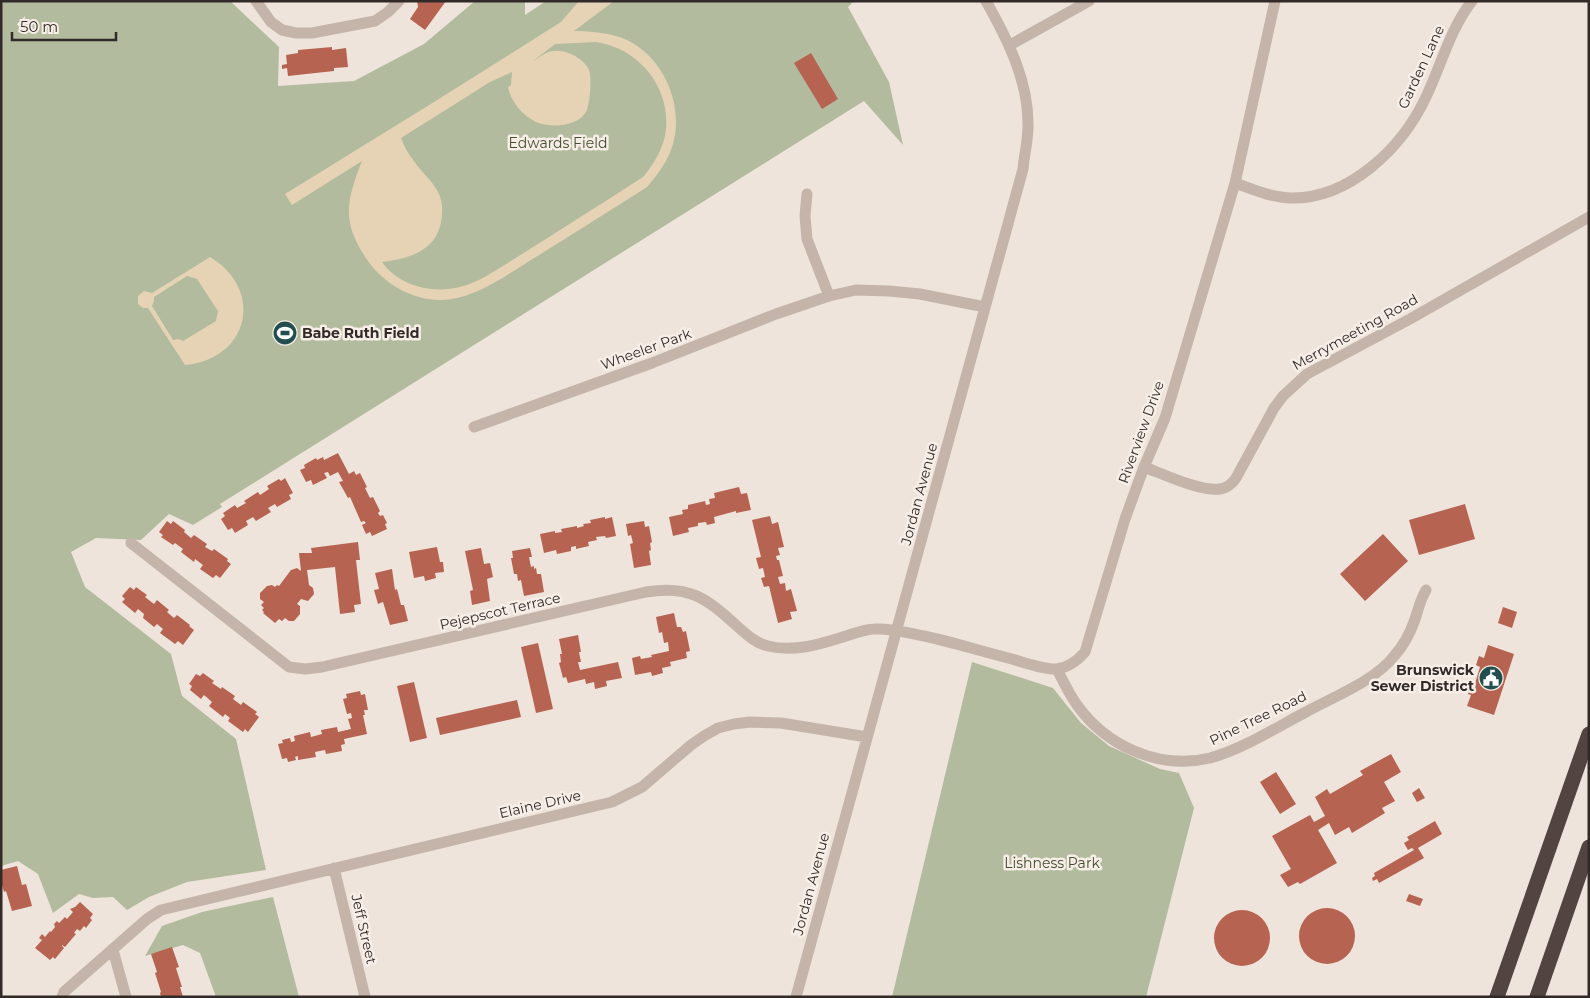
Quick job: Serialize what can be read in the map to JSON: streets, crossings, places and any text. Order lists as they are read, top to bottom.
{
  "streets": {
    "street": [
      "Garden Lane",
      "Merrymeeting Road",
      "Wheeler Park",
      "Riverview Drive",
      "Jordan Avenue",
      "Pejepscot Terrace",
      "Pine Tree Road",
      "Elaine Drive",
      "Jeff Street"
    ]
  },
  "crossings": [
    ["Garden Lane", "Riverview Drive"],
    ["Merrymeeting Road", "Riverview Drive"],
    ["Wheeler Park", "Jordan Avenue"],
    ["Riverview Drive", "Pine Tree Road"],
    ["Jordan Avenue", "Pejepscot Terrace"],
    ["Jordan Avenue", "Elaine Drive"],
    ["Elaine Drive", "Jeff Street"]
  ],
  "parks": ["Edwards Field", "Lishness Park"],
  "places": {
    "sports": ["Babe Ruth Field"],
    "public building": ["Brunswick Sewer District"]
  },
  "scale_bar": "50 m"
}
